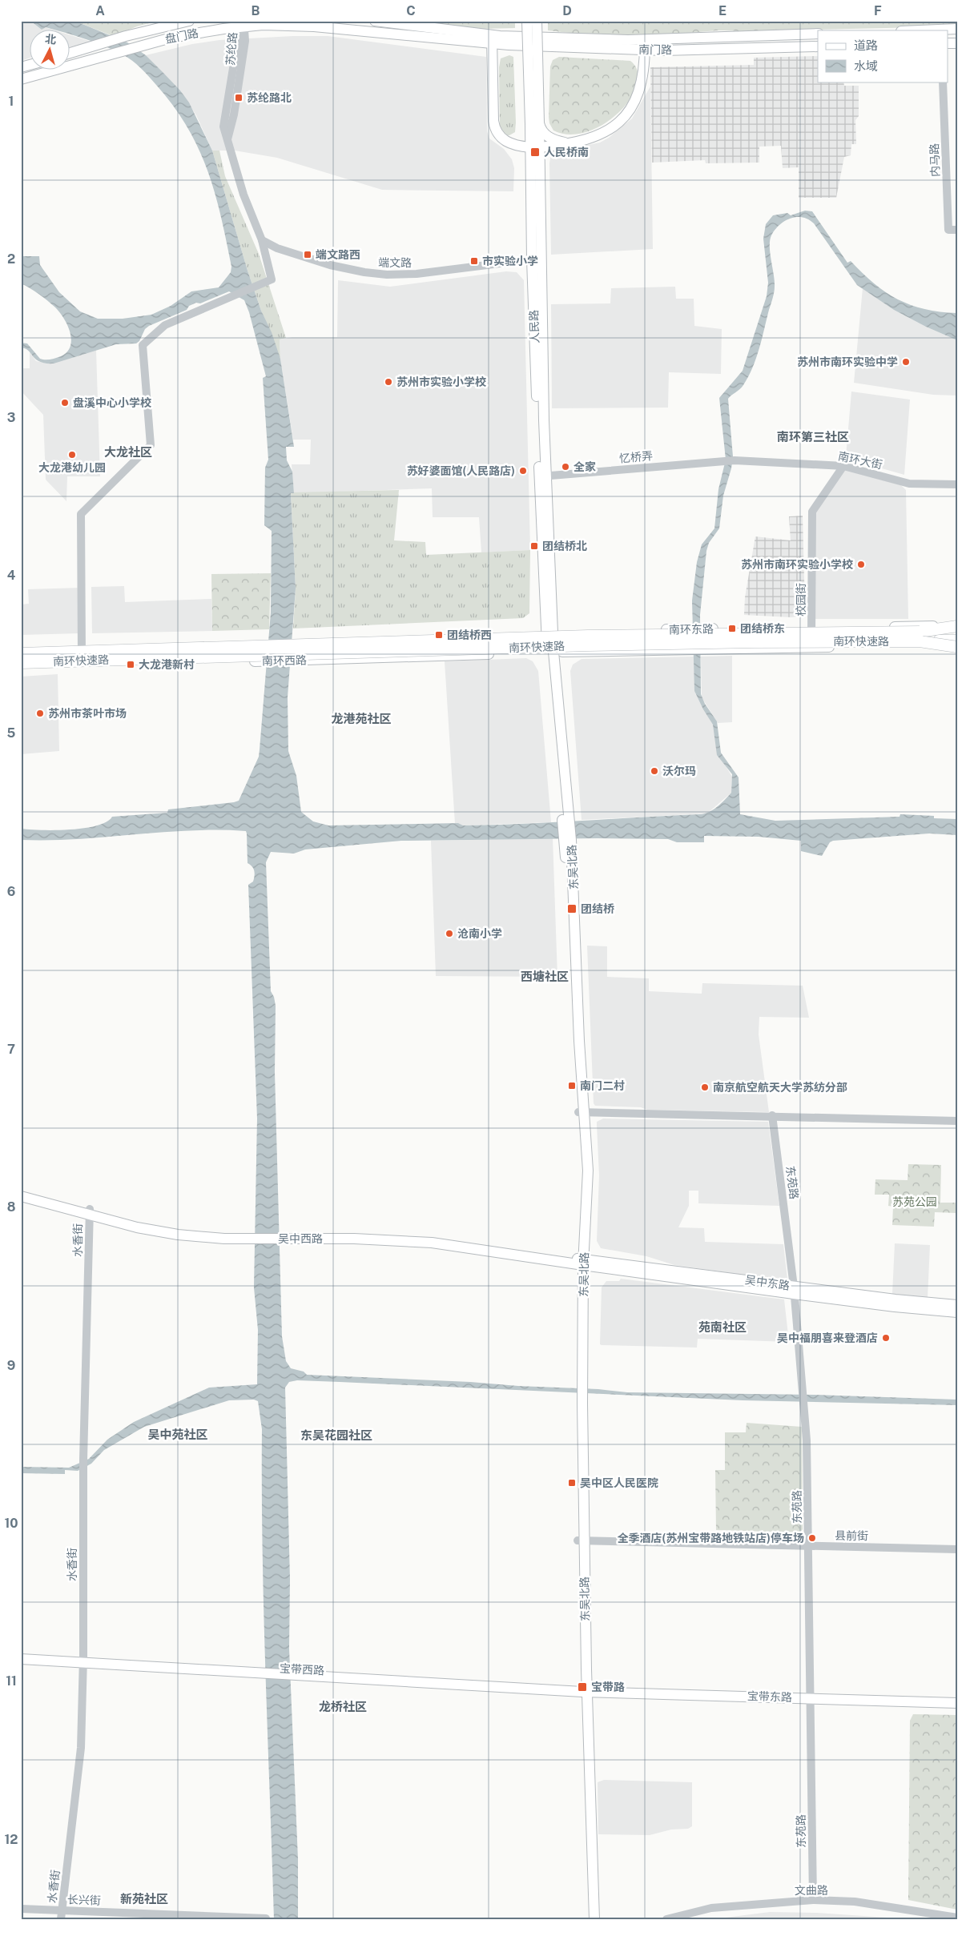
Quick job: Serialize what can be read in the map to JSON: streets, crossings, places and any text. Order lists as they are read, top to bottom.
{
  "streets": {
    "highway": ["南环快速路"],
    "main road": [
      "盘门路",
      "南门路",
      "人民路",
      "南环东路",
      "南环西路",
      "东吴北路",
      "吴中西路",
      "吴中东路",
      "宝带西路",
      "宝带东路"
    ],
    "street": [
      "苏纶路",
      "内马路",
      "端文路",
      "忆桥弄",
      "南环大街",
      "校园街",
      "东苑路",
      "水香街",
      "县前街",
      "文曲路",
      "长兴街"
    ]
  },
  "crossings": [
    ["盘门路", "苏纶路"],
    ["盘门路", "南门路"],
    ["苏纶路", "端文路"],
    ["苏纶路", "南环西路"],
    ["端文路", "人民路"],
    ["人民路", "忆桥弄"],
    ["人民路", "南环东路"],
    ["人民路", "南环西路"],
    ["人民路", "东吴北路"],
    ["忆桥弄", "南环大街"],
    ["南环大街", "校园街"],
    ["校园街", "南环东路"],
    ["南环东路", "南环西路"],
    ["南环东路", "东吴北路"],
    ["南环快速路", "南环西路"],
    ["南环西路", "东吴北路"],
    ["东吴北路", "吴中西路"],
    ["东吴北路", "吴中东路"],
    ["东吴北路", "县前街"],
    ["东吴北路", "宝带西路"],
    ["东吴北路", "宝带东路"],
    ["东苑路", "吴中东路"],
    ["东苑路", "县前街"],
    ["东苑路", "宝带东路"],
    ["东苑路", "文曲路"],
    ["吴中西路", "水香街"],
    ["吴中西路", "吴中东路"],
    ["水香街", "宝带西路"],
    ["水香街", "长兴街"],
    ["宝带西路", "宝带东路"]
  ],
  "districts": [
    "南环第三社区",
    "大龙社区",
    "龙港苑社区",
    "西塘社区",
    "苑南社区",
    "吴中苑社区",
    "东吴花园社区",
    "龙桥社区",
    "新苑社区"
  ],
  "parks": ["苏苑公园"],
  "places": {
    "transit": [
      "苏纶路北",
      "人民桥南",
      "端文路西",
      "市实验小学",
      "团结桥北",
      "团结桥东",
      "团结桥西",
      "大龙港新村",
      "团结桥",
      "南门二村",
      "吴中区人民医院",
      "宝带路"
    ],
    "other": [
      "苏州市南环实验中学",
      "苏州市实验小学校",
      "盘溪中心小学校",
      "大龙港幼儿园",
      "全家",
      "苏好婆面馆(人民路店)",
      "苏州市南环实验小学校",
      "苏州市茶叶市场",
      "沃尔玛",
      "沧南小学",
      "南京航空航天大学苏纺分部",
      "吴中福朋喜来登酒店",
      "全季酒店(苏州宝带路地铁站店)停车场"
    ]
  },
  "legend": ["道路", "水域"],
  "north": "top",
  "grid": {
    "columns": [
      "A",
      "B",
      "C",
      "D",
      "E",
      "F"
    ],
    "rows": [
      "1",
      "2",
      "3",
      "4",
      "5",
      "6",
      "7",
      "8",
      "9",
      "10",
      "11",
      "12"
    ]
  }
}
